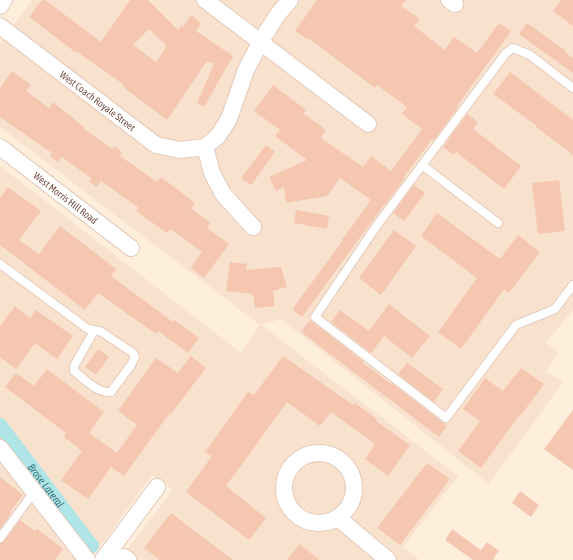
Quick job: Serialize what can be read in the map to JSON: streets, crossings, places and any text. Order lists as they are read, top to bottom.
{
  "streets": {
    "street": ["West Coach Royale Street", "West Morris Hill Road"]
  },
  "water": ["Brose Lateral"]
}
